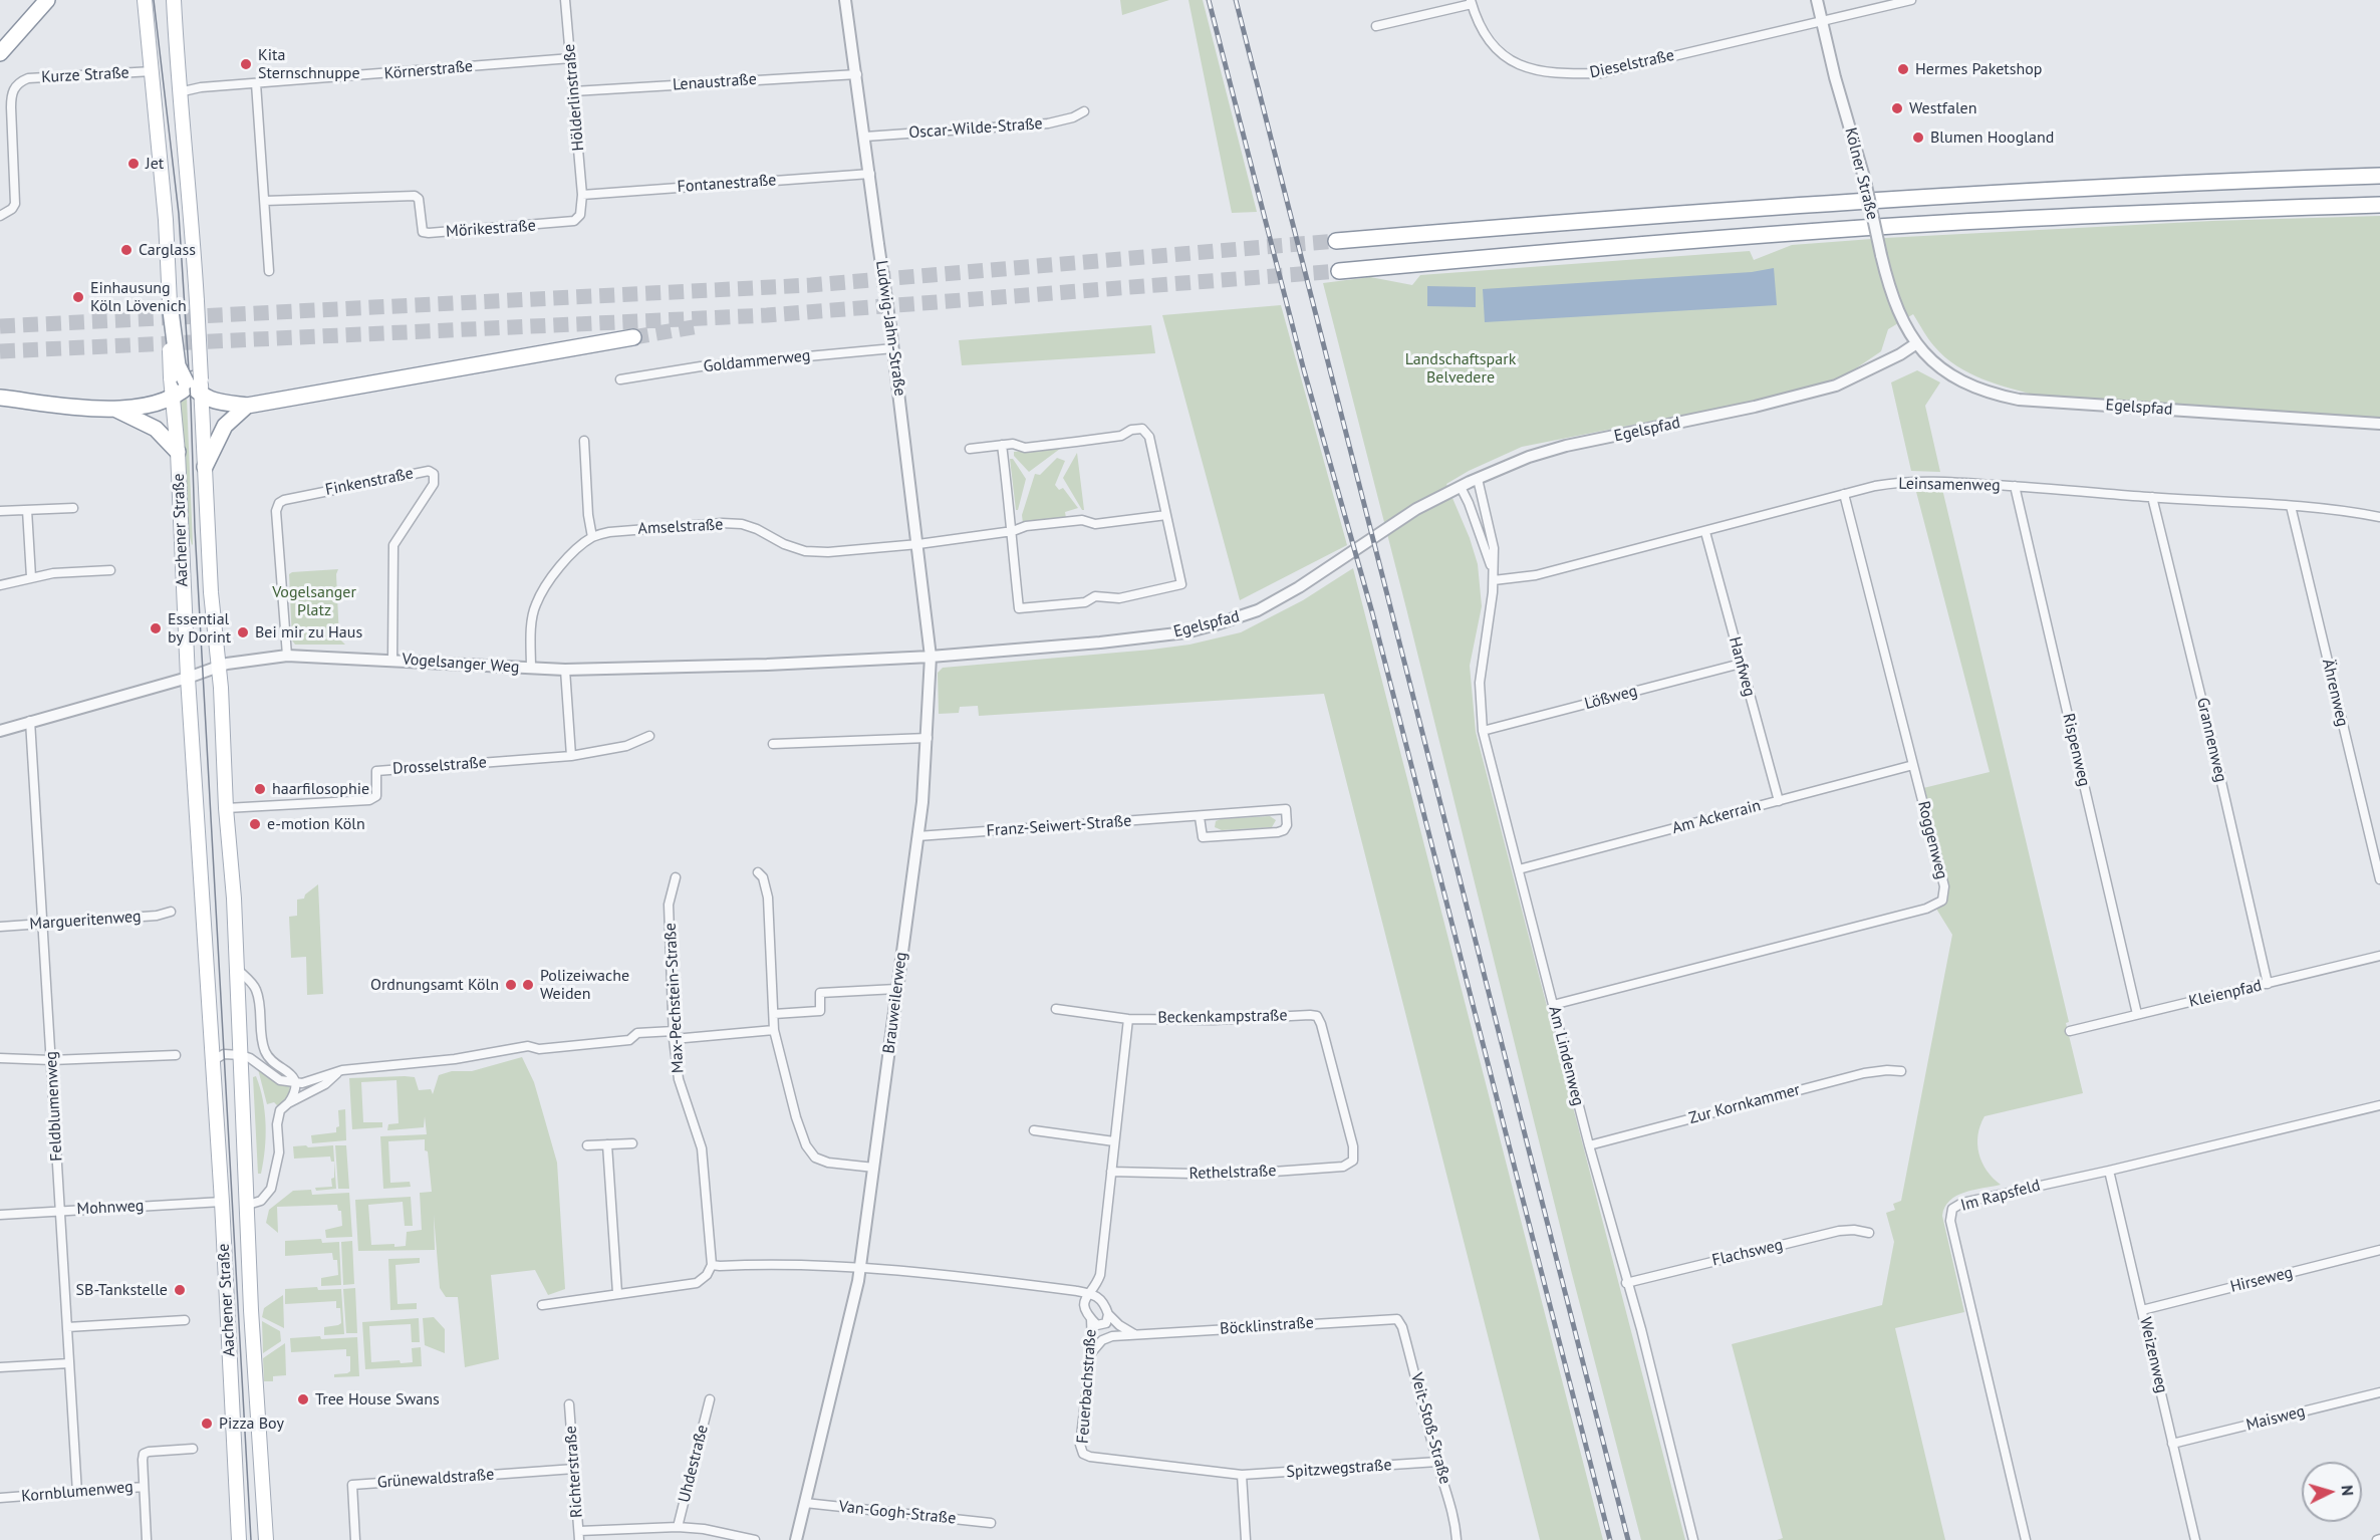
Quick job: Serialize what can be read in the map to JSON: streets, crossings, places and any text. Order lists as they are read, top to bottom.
{
  "streets": {
    "main road": ["Aachener Straße"],
    "street": [
      "Dieselstraße",
      "Körnerstraße",
      "Kurze Straße",
      "Lenaustraße",
      "Hölderlinstraße",
      "Oscar-Wilde-Straße",
      "Kölner Straße",
      "Fontanestraße",
      "Mörikestraße",
      "Ludwig-Jahn-Straße",
      "Goldammerweg",
      "Egelspfad",
      "Finkenstraße",
      "Leinsamenweg",
      "Amselstraße",
      "Vogelsanger Weg",
      "Hanfweg",
      "Ährenweg",
      "Lößweg",
      "Grannenweg",
      "Rispenweg",
      "Drosselstraße",
      "Am Ackerrain",
      "Franz-Seiwert-Straße",
      "Roggenweg",
      "Margueritenweg",
      "Kleienpfad",
      "Max-Pechstein-Straße",
      "Brauweilerweg",
      "Beckenkampstraße",
      "Am Lindenweg",
      "Zur Kornkammer",
      "Feldblumenweg",
      "Rethelstraße",
      "Im Rapsfeld",
      "Mohnweg",
      "Flachsweg",
      "Hirseweg",
      "Böcklinstraße",
      "Weizenweg",
      "Feuerbachstraße",
      "Maisweg",
      "Veit-Stoß-Straße",
      "Uhdestraße",
      "Spitzwegstraße",
      "Richterstraße",
      "Grünewaldstraße",
      "Kornblumenweg",
      "Van-Gogh-Straße"
    ]
  },
  "crossings": [
    ["Dieselstraße", "Kölner Straße"],
    ["Körnerstraße", "Hölderlinstraße"],
    ["Lenaustraße", "Hölderlinstraße"],
    ["Lenaustraße", "Ludwig-Jahn-Straße"],
    ["Hölderlinstraße", "Fontanestraße"],
    ["Hölderlinstraße", "Mörikestraße"],
    ["Oscar-Wilde-Straße", "Ludwig-Jahn-Straße"],
    ["Kölner Straße", "Egelspfad"],
    ["Fontanestraße", "Mörikestraße"],
    ["Fontanestraße", "Ludwig-Jahn-Straße"],
    ["Ludwig-Jahn-Straße", "Goldammerweg"],
    ["Ludwig-Jahn-Straße", "Egelspfad"],
    ["Ludwig-Jahn-Straße", "Amselstraße"],
    ["Ludwig-Jahn-Straße", "Vogelsanger Weg"],
    ["Ludwig-Jahn-Straße", "Brauweilerweg"],
    ["Egelspfad", "Vogelsanger Weg"],
    ["Egelspfad", "Brauweilerweg"],
    ["Egelspfad", "Am Lindenweg"],
    ["Finkenstraße", "Vogelsanger Weg"],
    ["Leinsamenweg", "Hanfweg"],
    ["Leinsamenweg", "Ährenweg"],
    ["Leinsamenweg", "Grannenweg"],
    ["Leinsamenweg", "Rispenweg"],
    ["Leinsamenweg", "Roggenweg"],
    ["Leinsamenweg", "Am Lindenweg"],
    ["Amselstraße", "Vogelsanger Weg"],
    ["Aachener Straße", "Vogelsanger Weg"],
    ["Aachener Straße", "Drosselstraße"],
    ["Aachener Straße", "Mohnweg"],
    ["Vogelsanger Weg", "Brauweilerweg"],
    ["Vogelsanger Weg", "Feldblumenweg"],
    ["Hanfweg", "Lößweg"],
    ["Hanfweg", "Am Ackerrain"],
    ["Lößweg", "Am Lindenweg"],
    ["Grannenweg", "Kleienpfad"],
    ["Rispenweg", "Kleienpfad"],
    ["Am Ackerrain", "Roggenweg"],
    ["Am Ackerrain", "Am Lindenweg"],
    ["Franz-Seiwert-Straße", "Brauweilerweg"],
    ["Roggenweg", "Am Lindenweg"],
    ["Margueritenweg", "Feldblumenweg"],
    ["Brauweilerweg", "Van-Gogh-Straße"],
    ["Beckenkampstraße", "Rethelstraße"],
    ["Am Lindenweg", "Zur Kornkammer"],
    ["Am Lindenweg", "Flachsweg"],
    ["Feldblumenweg", "Mohnweg"],
    ["Feldblumenweg", "Kornblumenweg"],
    ["Im Rapsfeld", "Weizenweg"],
    ["Hirseweg", "Weizenweg"],
    ["Böcklinstraße", "Feuerbachstraße"],
    ["Böcklinstraße", "Veit-Stoß-Straße"],
    ["Weizenweg", "Maisweg"],
    ["Feuerbachstraße", "Spitzwegstraße"],
    ["Veit-Stoß-Straße", "Spitzwegstraße"],
    ["Richterstraße", "Grünewaldstraße"]
  ],
  "parks": ["Landschaftspark Belvedere", "Vogelsanger Platz"],
  "places": [
    "Kita Sternschnuppe",
    "Hermes Paketshop",
    "Westfalen",
    "Blumen Hoogland",
    "Jet",
    "Carglass",
    "Einhausung Köln Lövenich",
    "Essential by Dorint",
    "Bei mir zu Haus",
    "haarfilosophie",
    "e-motion Köln",
    "Ordnungsamt Köln",
    "Polizeiwache Weiden",
    "SB-Tankstelle",
    "Tree House Swans",
    "Pizza Boy"
  ],
  "north": "right"
}
